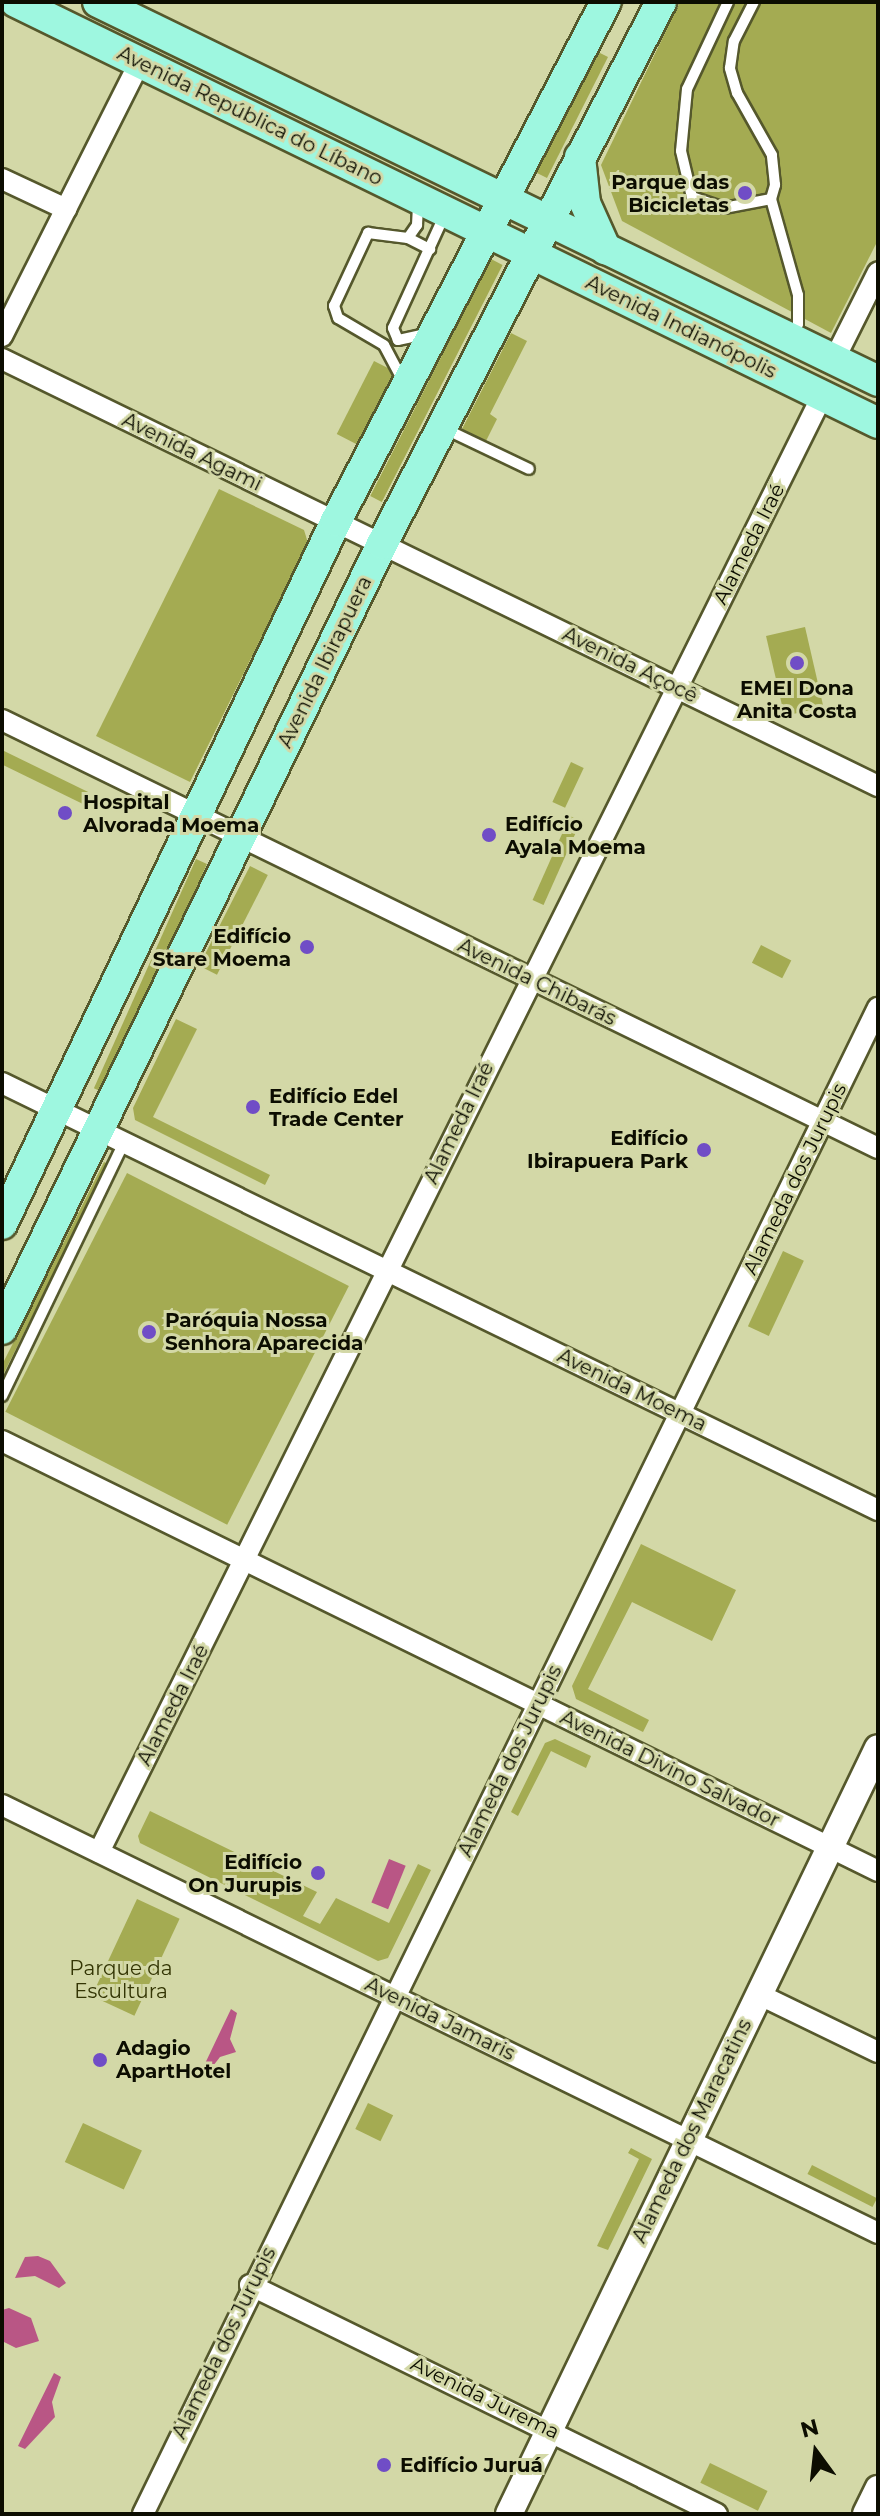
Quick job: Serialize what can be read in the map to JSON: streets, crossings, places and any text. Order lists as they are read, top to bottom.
{
  "streets": {
    "main road": [
      "Avenida República do Líbano",
      "Avenida Indianópolis",
      "Avenida Ibirapuera",
      "Alameda dos Maracatins"
    ],
    "street": [
      "Avenida Agami",
      "Alameda Iraé",
      "Avenida Açocê",
      "Avenida Chibarás",
      "Alameda dos Jurupis",
      "Avenida Moema",
      "Avenida Divino Salvador",
      "Avenida Jamaris",
      "Avenida Jurema"
    ]
  },
  "crossings": [
    ["Avenida República do Líbano", "Avenida Indianópolis"],
    ["Avenida Indianópolis", "Alameda Iraé"],
    ["Avenida Indianópolis", "Avenida Ibirapuera"],
    ["Avenida Agami", "Avenida Ibirapuera"],
    ["Avenida Agami", "Avenida Açocê"],
    ["Alameda Iraé", "Avenida Açocê"],
    ["Alameda Iraé", "Avenida Chibarás"],
    ["Alameda Iraé", "Avenida Moema"],
    ["Alameda Iraé", "Avenida Divino Salvador"],
    ["Alameda Iraé", "Avenida Jamaris"],
    ["Avenida Ibirapuera", "Avenida Açocê"],
    ["Avenida Ibirapuera", "Avenida Chibarás"],
    ["Avenida Ibirapuera", "Avenida Moema"],
    ["Avenida Chibarás", "Alameda dos Jurupis"],
    ["Alameda dos Jurupis", "Avenida Moema"],
    ["Alameda dos Jurupis", "Avenida Divino Salvador"],
    ["Alameda dos Jurupis", "Avenida Jamaris"],
    ["Alameda dos Jurupis", "Avenida Jurema"],
    ["Avenida Divino Salvador", "Alameda dos Maracatins"],
    ["Avenida Jamaris", "Alameda dos Maracatins"],
    ["Alameda dos Maracatins", "Avenida Jurema"]
  ],
  "parks": ["Parque da Escultura"],
  "places": [
    "Parque das Bicicletas",
    "EMEI Dona Anita Costa",
    "Hospital Alvorada Moema",
    "Edifício Ayala Moema",
    "Edifício Stare Moema",
    "Edifício Edel Trade Center",
    "Edifício Ibirapuera Park",
    "Paróquia Nossa Senhora Aparecida",
    "Edifício On Jurupis",
    "Adagio ApartHotel",
    "Edifício Juruá"
  ],
  "north": "top"
}
